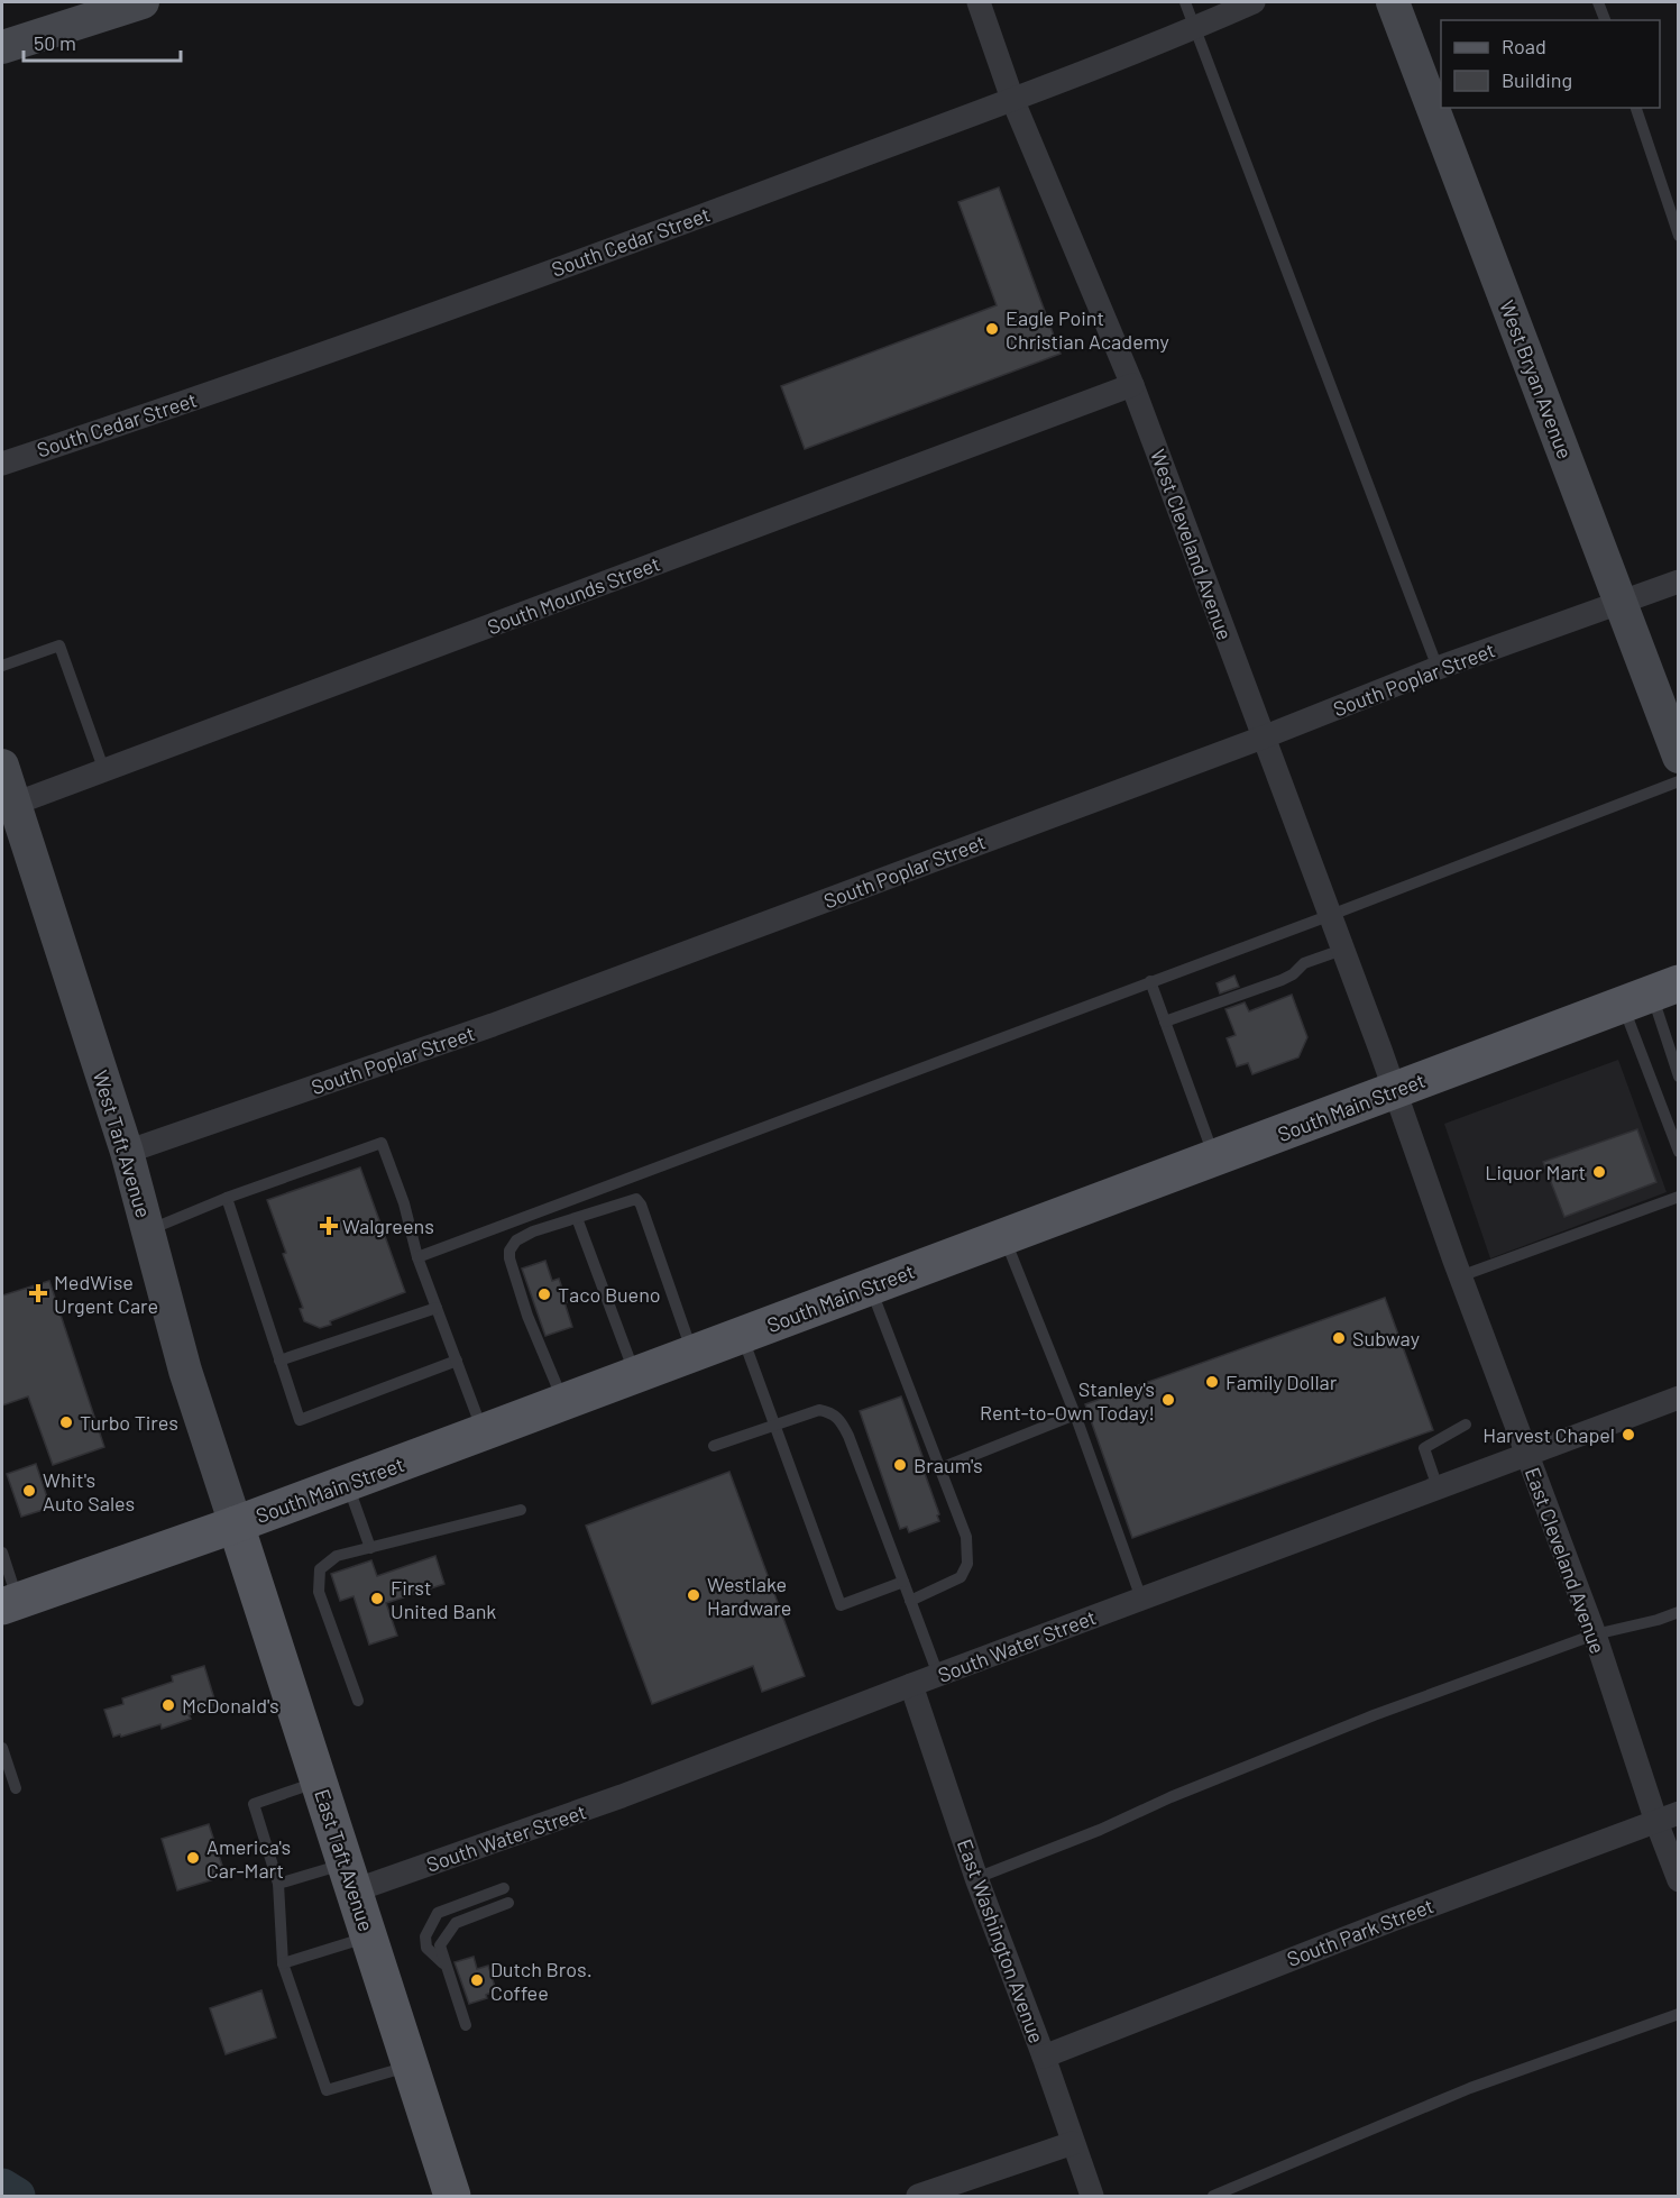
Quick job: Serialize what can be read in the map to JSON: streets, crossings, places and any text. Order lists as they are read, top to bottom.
{
  "streets": {
    "main road": ["South Main Street", "East Taft Avenue"],
    "street": [
      "South Cedar Street",
      "West Bryan Avenue",
      "West Cleveland Avenue",
      "South Mounds Street",
      "South Poplar Street",
      "West Taft Avenue",
      "East Cleveland Avenue",
      "South Water Street",
      "South Park Street",
      "East Washington Avenue"
    ]
  },
  "crossings": [
    ["South Cedar Street", "West Cleveland Avenue"],
    ["West Bryan Avenue", "South Poplar Street"],
    ["West Cleveland Avenue", "South Mounds Street"],
    ["West Cleveland Avenue", "South Poplar Street"],
    ["West Cleveland Avenue", "South Main Street"],
    ["West Cleveland Avenue", "East Cleveland Avenue"],
    ["South Mounds Street", "West Taft Avenue"],
    ["South Poplar Street", "West Taft Avenue"],
    ["South Main Street", "West Taft Avenue"],
    ["South Main Street", "East Cleveland Avenue"],
    ["South Main Street", "East Taft Avenue"],
    ["West Taft Avenue", "East Taft Avenue"],
    ["East Cleveland Avenue", "South Water Street"],
    ["East Cleveland Avenue", "South Park Street"],
    ["South Water Street", "East Taft Avenue"],
    ["South Water Street", "East Washington Avenue"],
    ["South Park Street", "East Washington Avenue"]
  ],
  "places": {
    "other": [
      "Eagle Point Christian Academy",
      "Liquor Mart",
      "Taco Bueno",
      "Subway",
      "Family Dollar",
      "Stanley's Rent-to-Own Today!",
      "Turbo Tires",
      "Harvest Chapel",
      "Braum's",
      "Whit's Auto Sales",
      "Westlake Hardware",
      "First United Bank",
      "McDonald's",
      "America's Car-Mart",
      "Dutch Bros. Coffee"
    ],
    "health": ["Walgreens", "MedWise Urgent Care"]
  },
  "legend": ["Road", "Building"],
  "scale_bar": "50 m"
}
